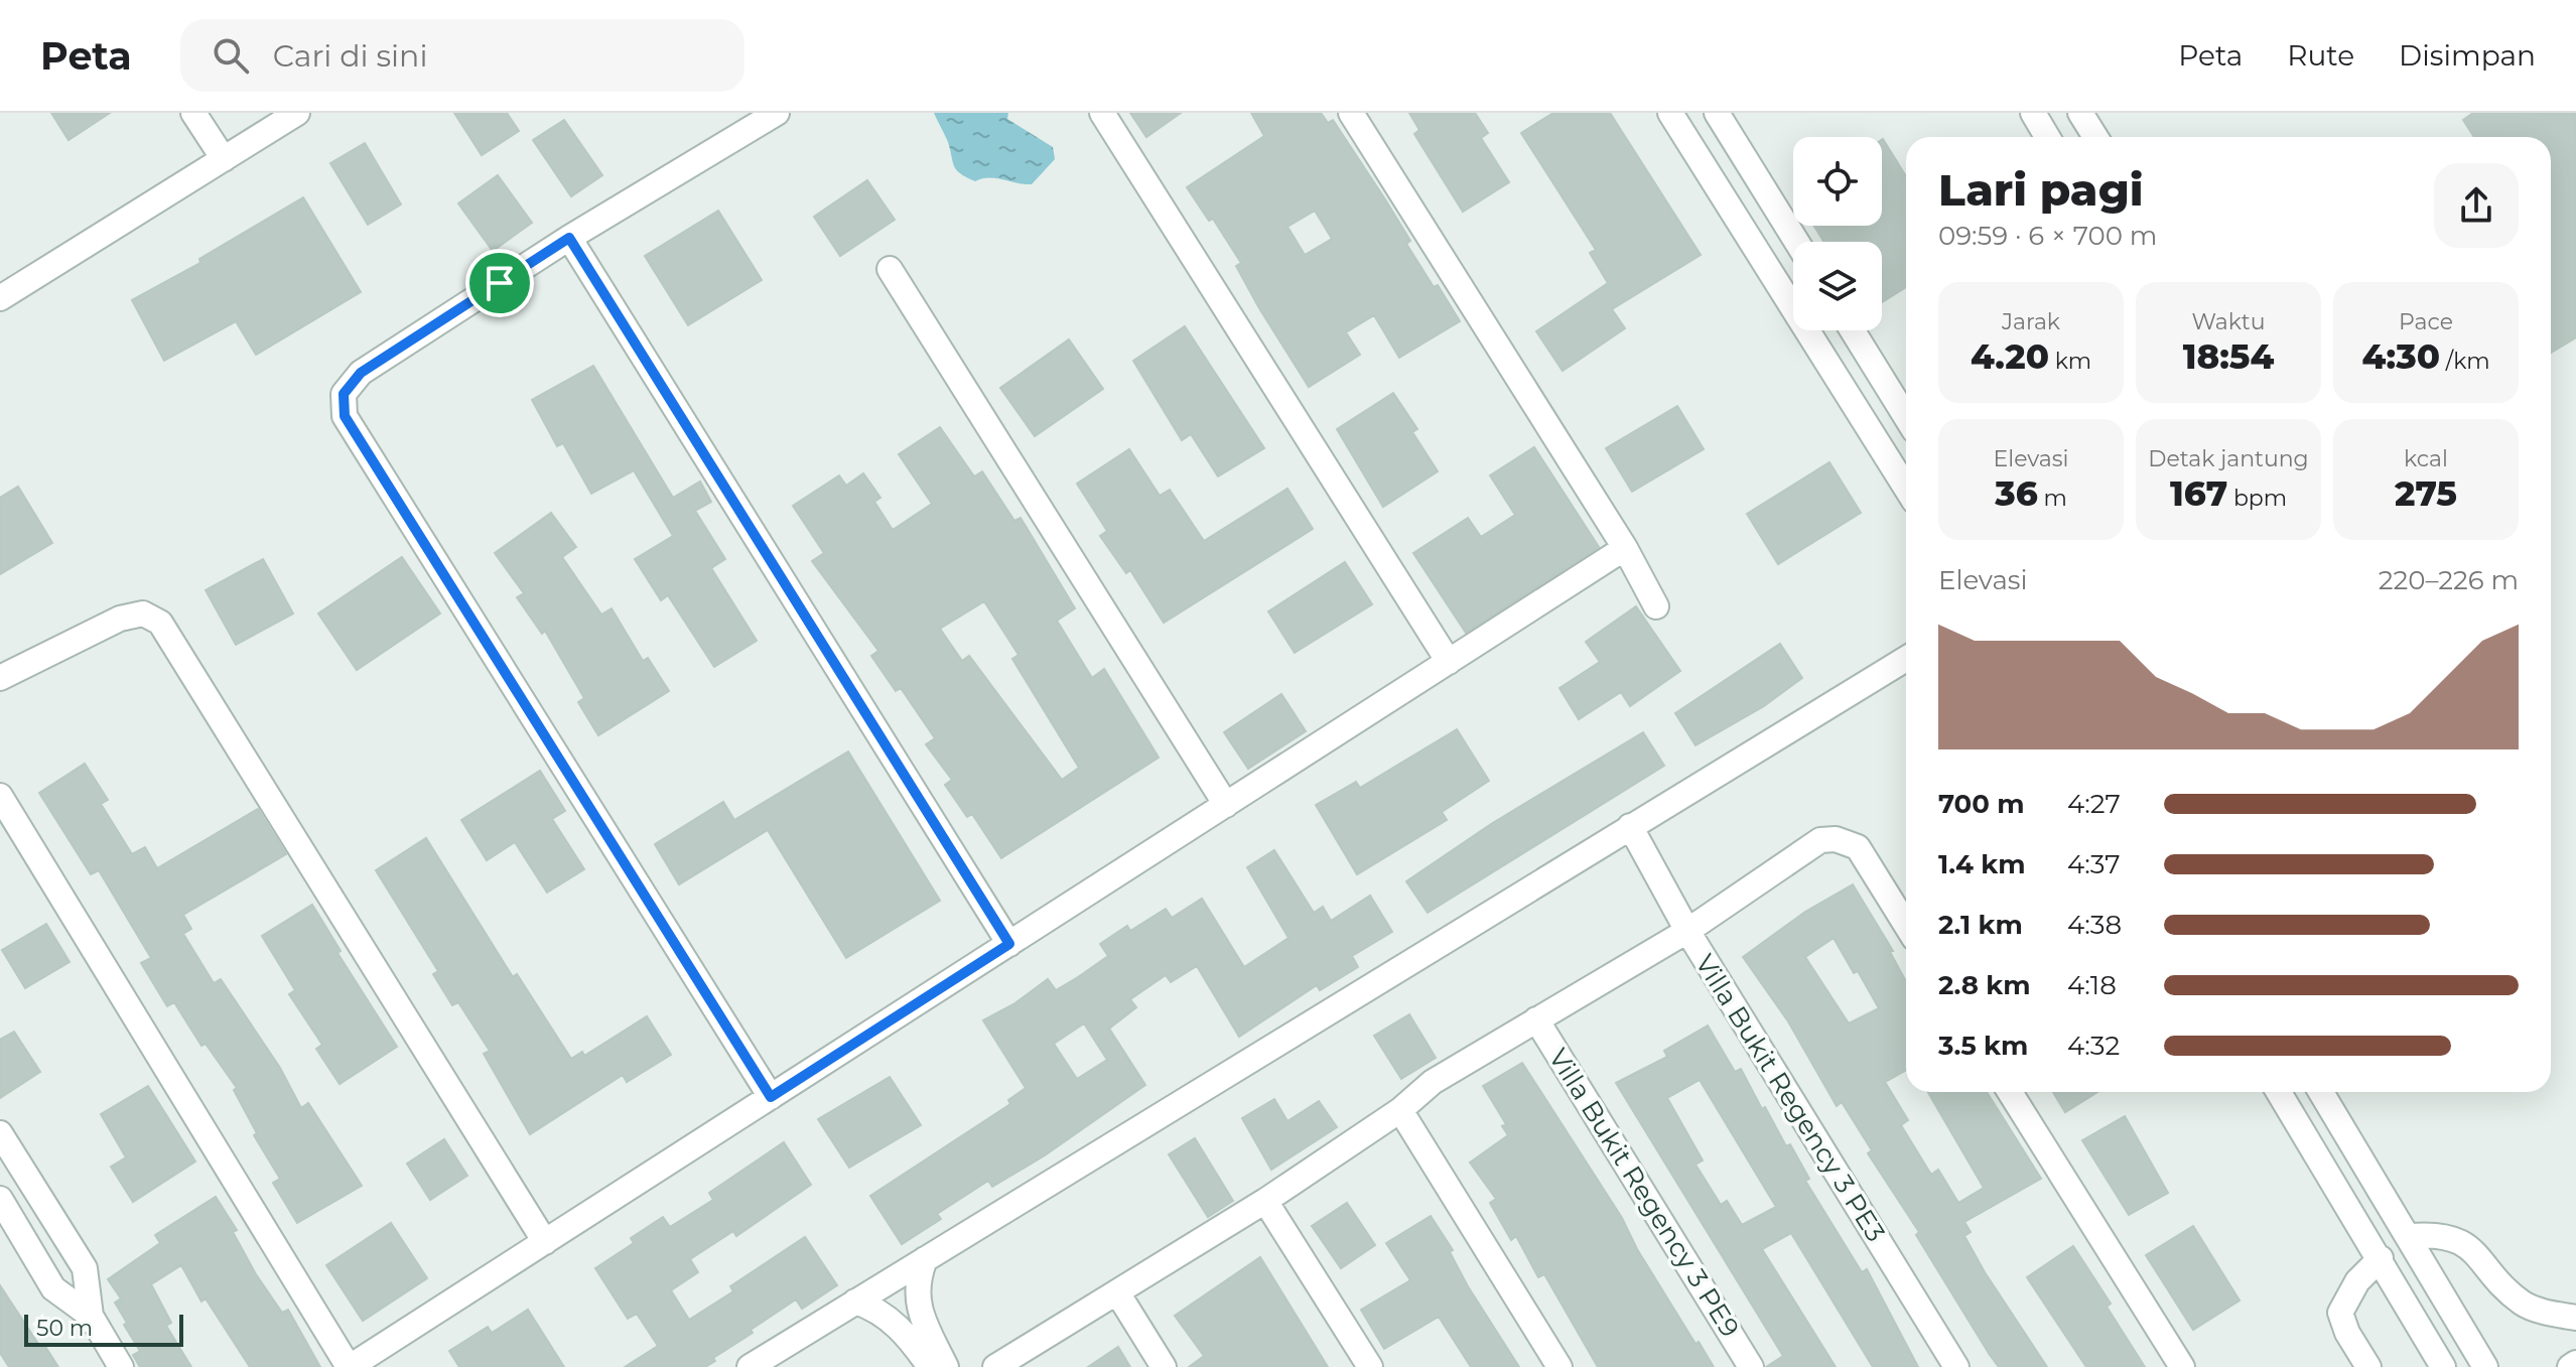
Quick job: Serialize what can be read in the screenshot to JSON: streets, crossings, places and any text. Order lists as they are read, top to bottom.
{
  "streets": {
    "street": ["Villa Bukit Regency 3 PE3", "Villa Bukit Regency 3 PE9"]
  },
  "crossings": [
    ["Villa Bukit Regency 3 PE3", "Villa Bukit Regency 3 PE9"]
  ],
  "scale_bar": "50 m",
  "page": {
    "header": "Peta",
    "search": "Cari di sini",
    "nav": ["Peta", "Rute", "Disimpan"],
    "heading": ["Lari pagi", "09:59 · 6 × 700 m"],
    "stats": [
      ["Jarak", "4.20 km"],
      ["Waktu", "18:54"],
      ["Pace", "4:30 /km"],
      ["Elevasi", "36 m"],
      ["Detak jantung", "167 bpm"],
      ["kcal", "275"]
    ],
    "chart": ["Elevasi", "220–226 m"],
    "list": [
      {
        "name": "700 m",
        "note": "4:27"
      },
      {
        "name": "1.4 km",
        "note": "4:37"
      },
      {
        "name": "2.1 km",
        "note": "4:38"
      },
      {
        "name": "2.8 km",
        "note": "4:18"
      },
      {
        "name": "3.5 km",
        "note": "4:32"
      }
    ],
    "scale": "50 m"
  }
}
